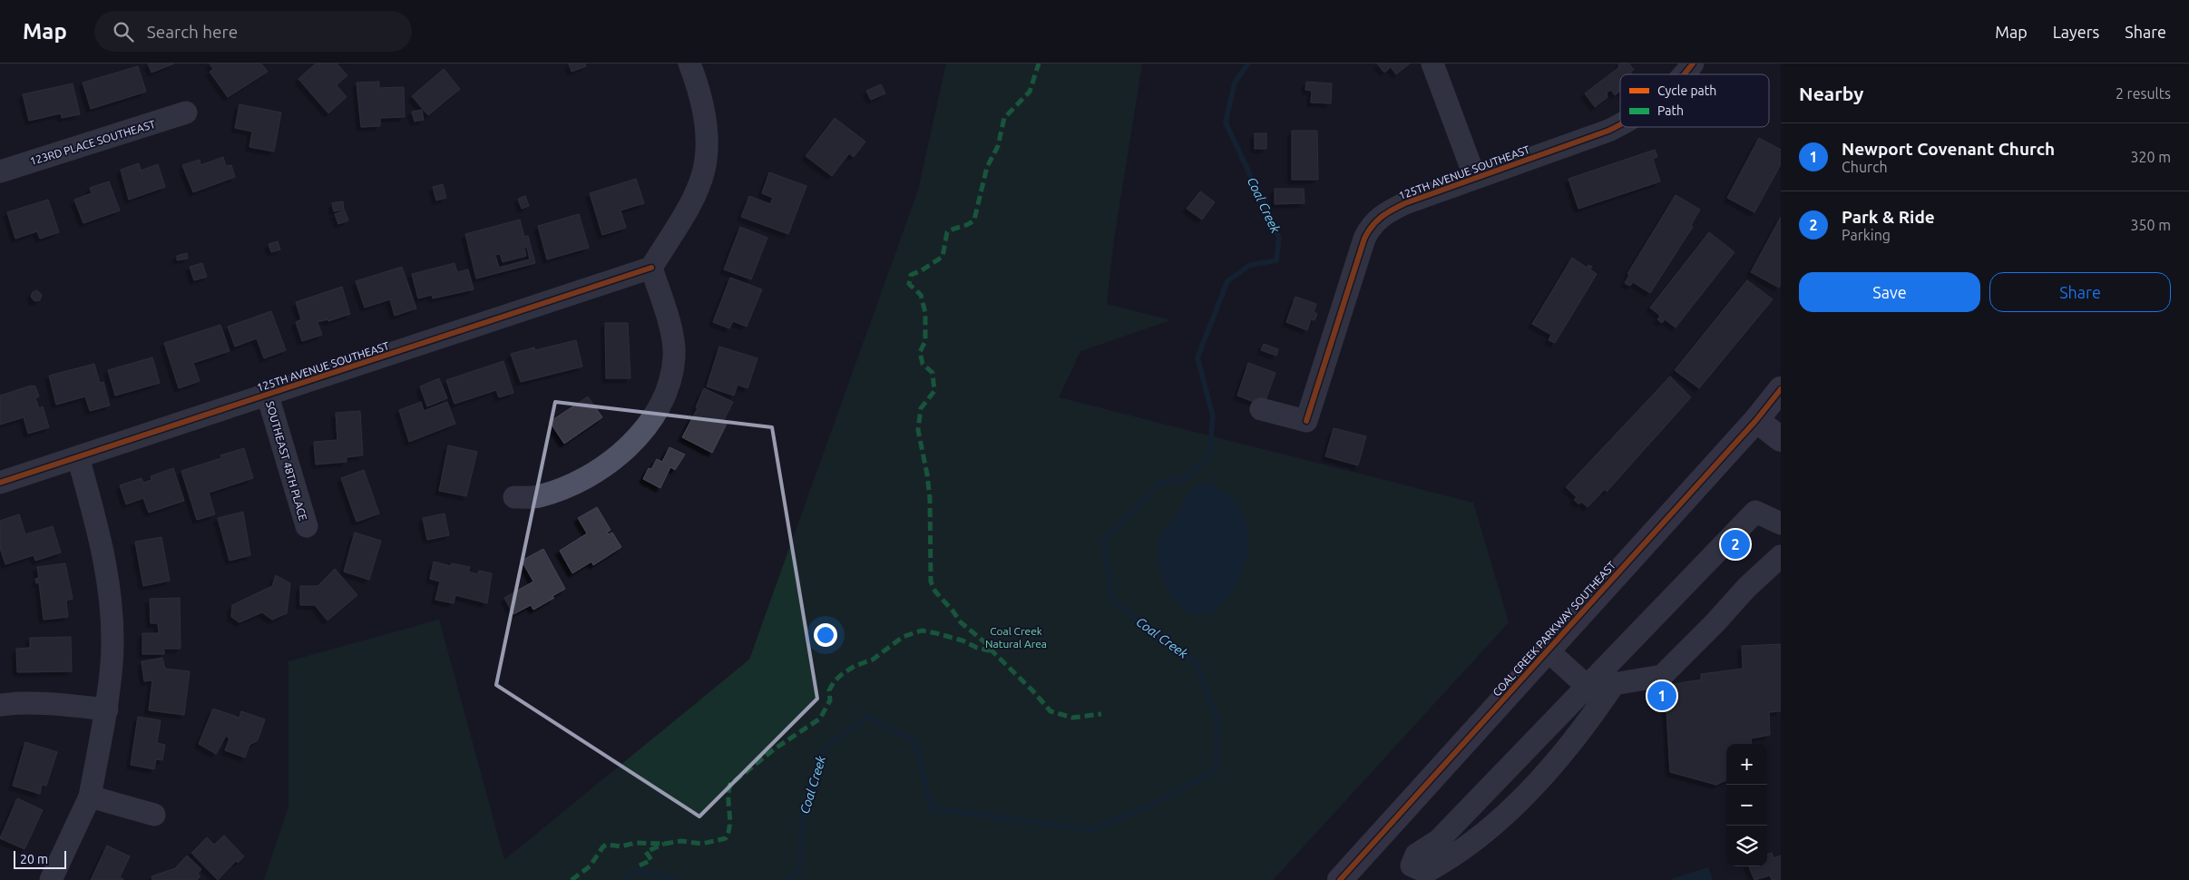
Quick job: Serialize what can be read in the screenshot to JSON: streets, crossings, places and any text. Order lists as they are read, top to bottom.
{
  "streets": {
    "main road": ["COAL CREEK PARKWAY SOUTHEAST"],
    "street": ["123RD PLACE SOUTHEAST", "125TH AVENUE SOUTHEAST", "SOUTHEAST 48TH PLACE"]
  },
  "crossings": [
    ["125TH AVENUE SOUTHEAST", "SOUTHEAST 48TH PLACE"]
  ],
  "water": ["Coal Creek"],
  "parks": ["Coal Creek Natural Area"],
  "legend": ["Cycle path", "Path"],
  "scale_bar": "20 m",
  "page": {
    "header": "Map",
    "search": "Search here",
    "nav": ["Map", "Layers", "Share"],
    "heading": ["Nearby", "2 results"],
    "list": [
      {
        "mark": "1",
        "name": "Newport Covenant Church",
        "note": "Church",
        "value": "320 m"
      },
      {
        "mark": "2",
        "name": "Park & Ride",
        "note": "Parking",
        "value": "350 m"
      }
    ],
    "buttons": ["Save", "Share"],
    "pins": ["2", "1"],
    "map_buttons": ["+", "−"],
    "scale": "20 m"
  }
}
